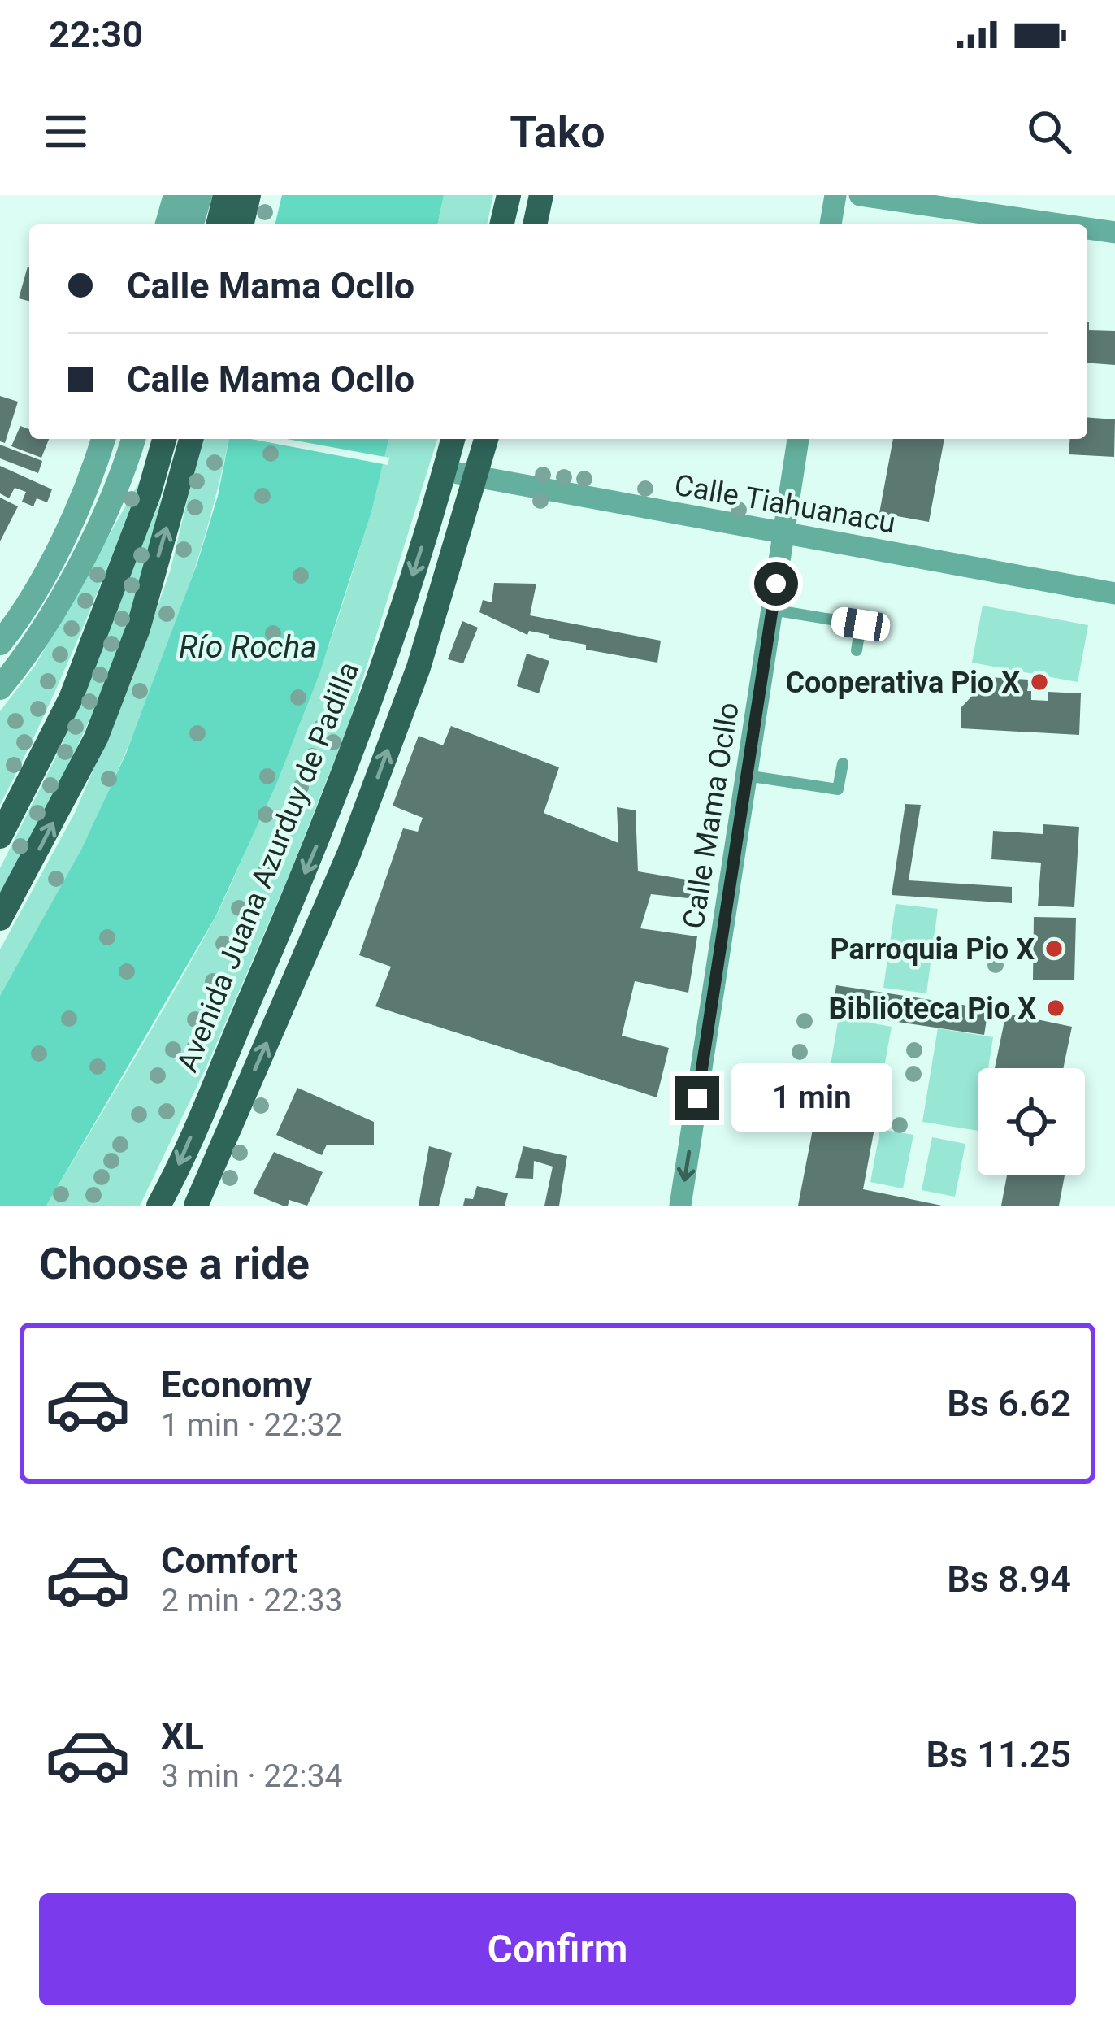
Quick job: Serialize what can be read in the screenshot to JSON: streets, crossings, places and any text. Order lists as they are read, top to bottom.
{
  "streets": {
    "main road": ["Avenida Juana Azurduy de Padilla"],
    "street": ["Calle Tiahuanacu", "Calle Mama Ocllo"]
  },
  "crossings": [
    ["Calle Tiahuanacu", "Calle Mama Ocllo"],
    ["Calle Tiahuanacu", "Avenida Juana Azurduy de Padilla"]
  ],
  "one_way": ["Calle Mama Ocllo"],
  "water": ["Río Rocha"],
  "places": ["Cooperativa Pio X", "Parroquia Pio X", "Biblioteca Pio X"],
  "page": {
    "status": "22:30",
    "header": "Tako",
    "banner": ["Calle Mama Ocllo", "Calle Mama Ocllo"],
    "bubble": "1 min",
    "heading": "Choose a ride",
    "list": [
      {
        "name": "Economy",
        "note": "1 min · 22:32",
        "value": "Bs 6.62"
      },
      {
        "name": "Comfort",
        "note": "2 min · 22:33",
        "value": "Bs 8.94"
      },
      {
        "name": "XL",
        "note": "3 min · 22:34",
        "value": "Bs 11.25"
      }
    ],
    "buttons": "Confirm"
  }
}
